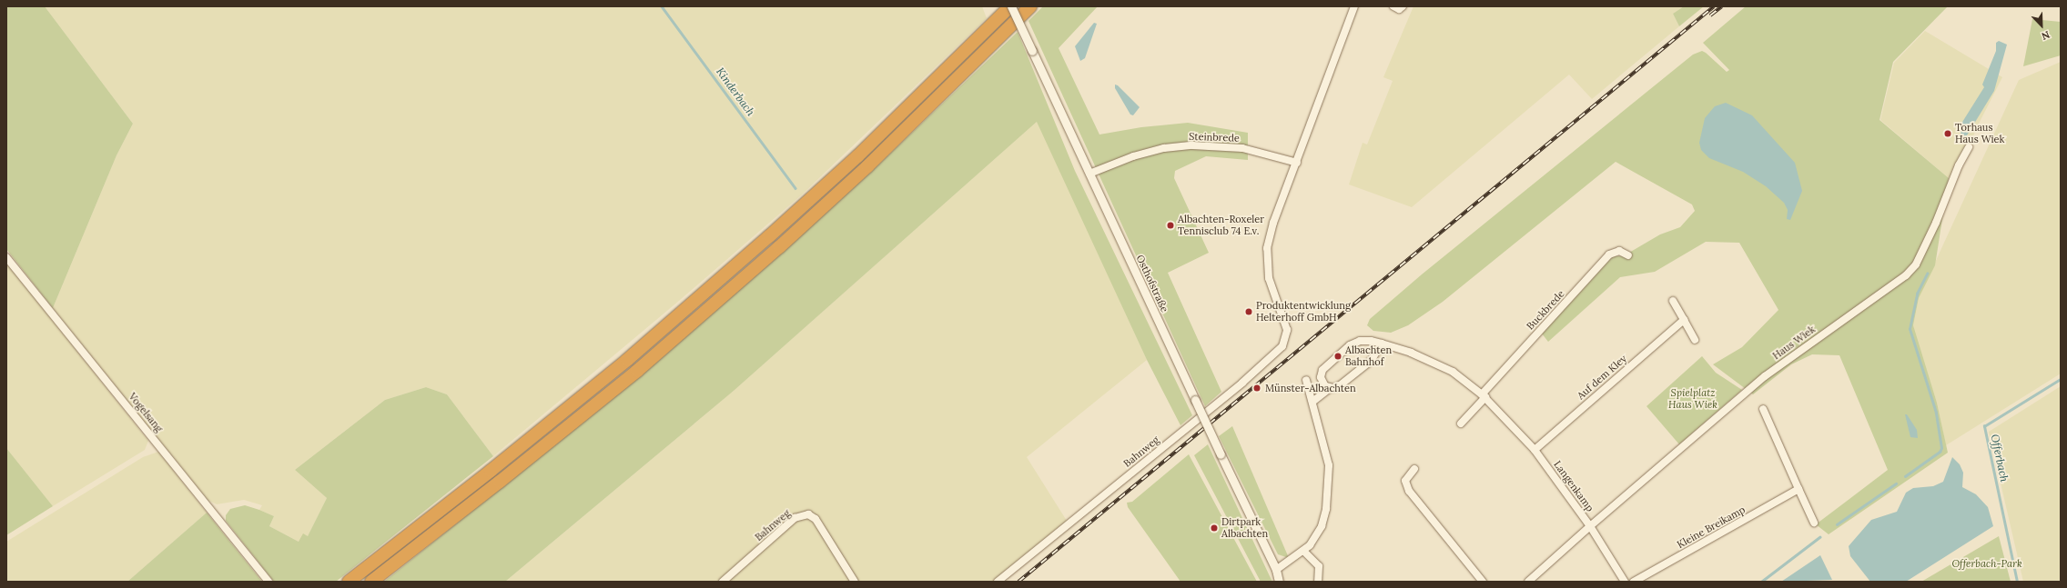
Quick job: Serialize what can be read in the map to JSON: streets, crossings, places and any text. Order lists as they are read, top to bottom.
{
  "streets": {
    "street": [
      "Steinbrede",
      "Osthofstraße",
      "Buckbrede",
      "Haus Wiek",
      "Auf dem Kley",
      "Vogelsang",
      "Bahnweg",
      "Langenkamp",
      "Kleine Breikamp"
    ]
  },
  "crossings": [
    ["Steinbrede", "Osthofstraße"],
    ["Steinbrede", "Bahnweg"],
    ["Buckbrede", "Langenkamp"],
    ["Haus Wiek", "Langenkamp"],
    ["Auf dem Kley", "Langenkamp"]
  ],
  "water": ["Kinderbach", "Offerbach"],
  "parks": ["Spielplatz Haus Wiek", "Offerbach-Park"],
  "places": [
    "Torhaus Haus Wiek",
    "Albachten-Roxeler Tennisclub 74 E.v.",
    "Produktentwicklung Helterhoff GmbH",
    "Albachten Bahnhof",
    "Münster-Albachten",
    "Dirtpark Albachten"
  ],
  "north": "bottom right"
}
